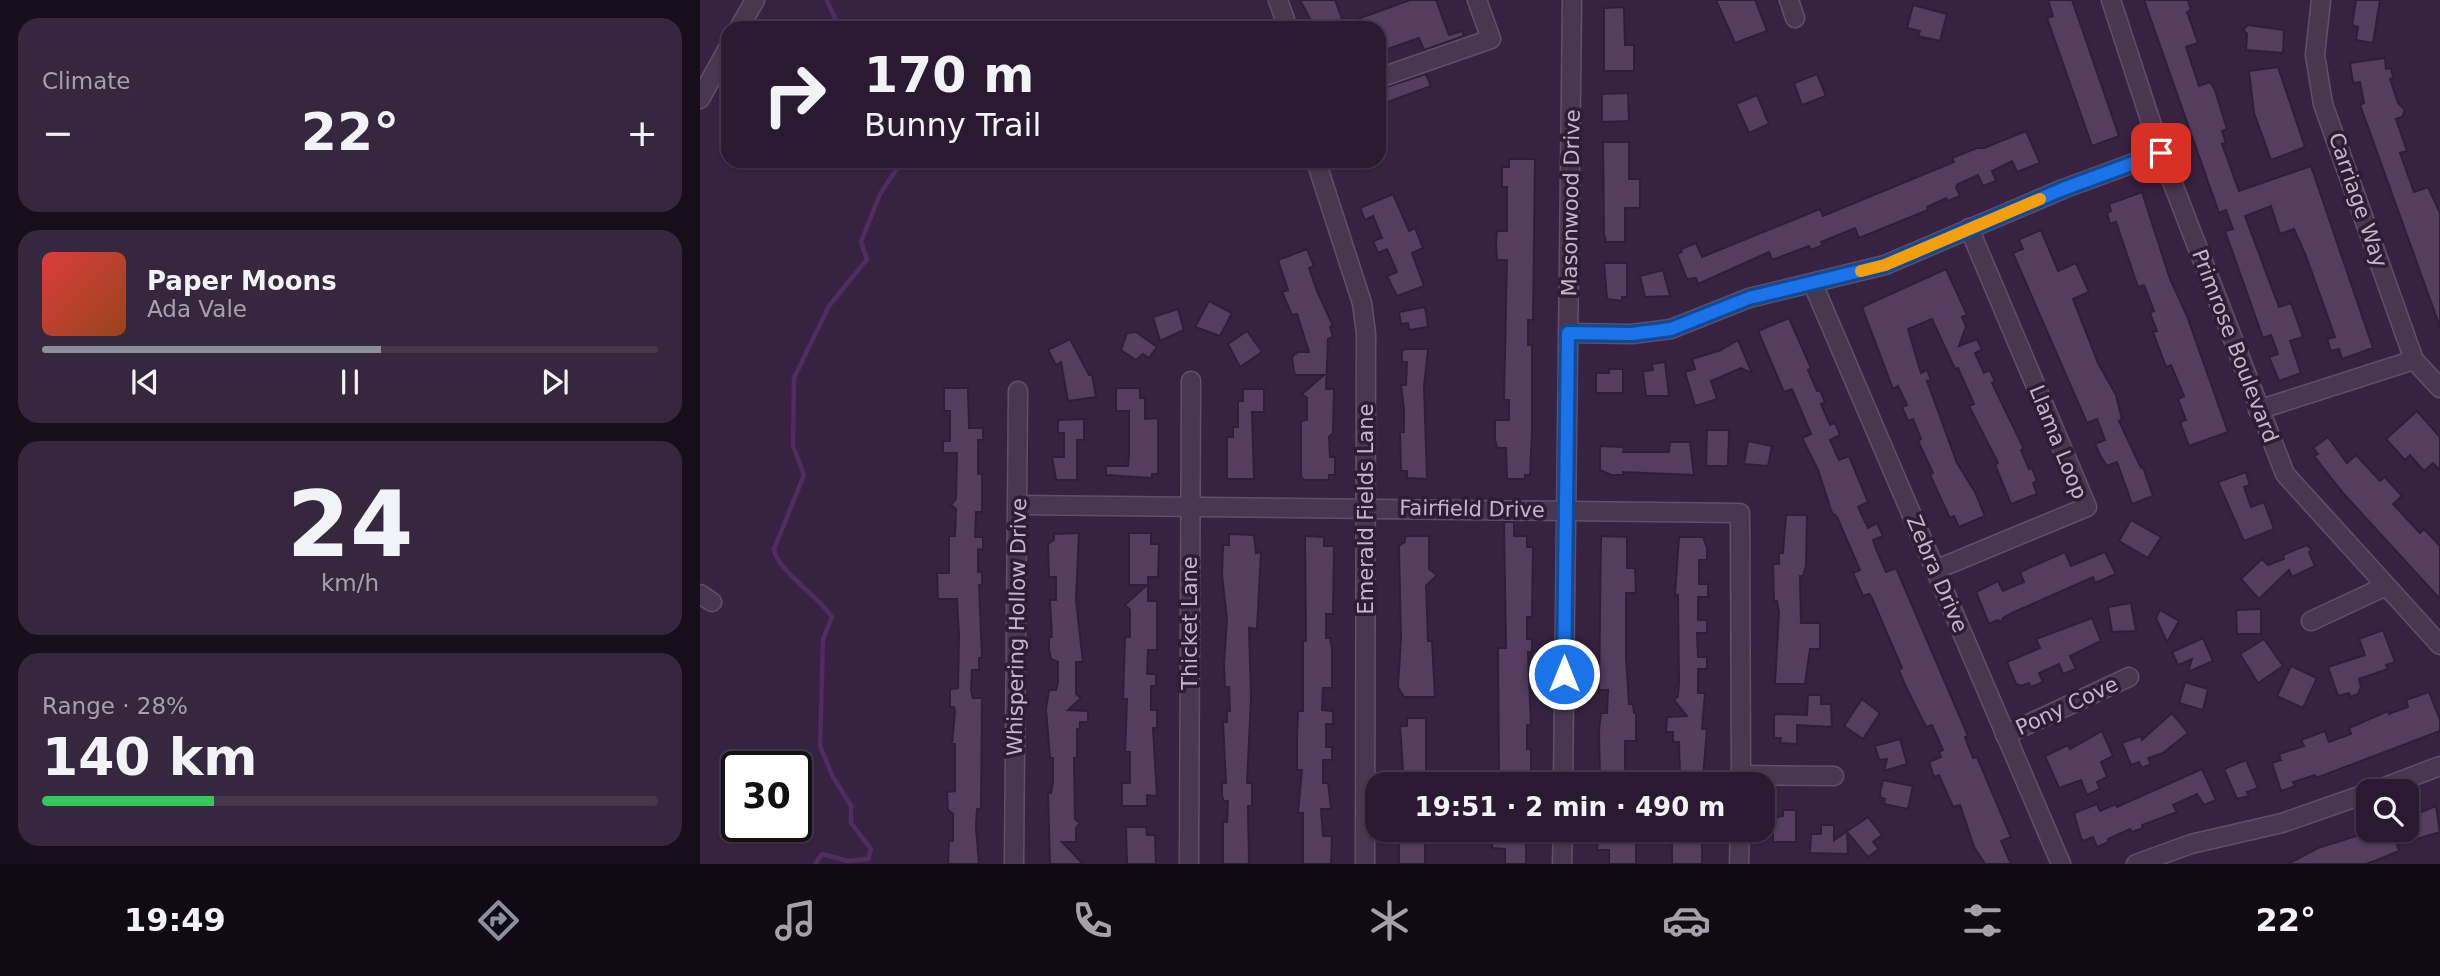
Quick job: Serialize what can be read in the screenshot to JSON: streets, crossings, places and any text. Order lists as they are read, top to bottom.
{
  "streets": {
    "street": [
      "Carriage Way",
      "Masonwood Drive",
      "Primrose Boulevard",
      "Llama Loop",
      "Emerald Fields Lane",
      "Fairfield Drive",
      "Zebra Drive",
      "Thicket Lane",
      "Whispering Hollow Drive",
      "Pony Cove"
    ]
  },
  "crossings": [
    ["Masonwood Drive", "Fairfield Drive"],
    ["Llama Loop", "Zebra Drive"],
    ["Emerald Fields Lane", "Fairfield Drive"],
    ["Fairfield Drive", "Thicket Lane"],
    ["Fairfield Drive", "Whispering Hollow Drive"],
    ["Zebra Drive", "Pony Cove"]
  ],
  "page": {
    "tile": [
      "Climate",
      ["24", "km/h"],
      ["Range · 28%", "140 km"]
    ],
    "turn": ["170 m", "Bunny Trail"],
    "heat": ["−", "22°", "+"],
    "song": ["Paper Moons", "Ada Vale"],
    "limit": "30",
    "trip": "19:51 · 2 min · 490 m",
    "tabs": ["19:49", "22°"]
  }
}
